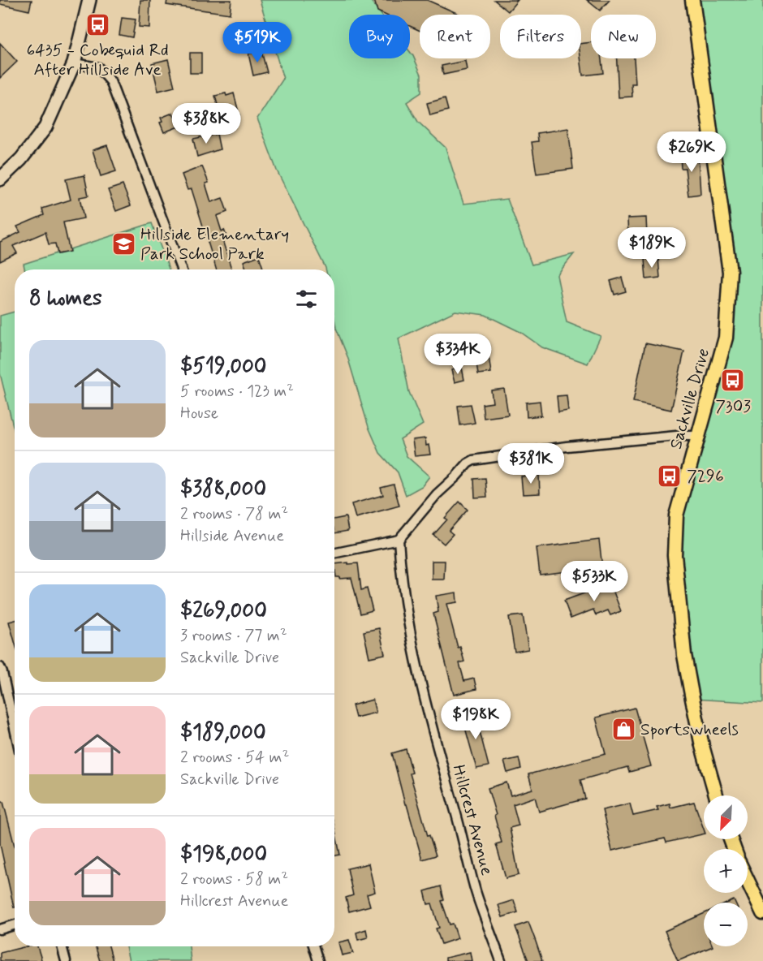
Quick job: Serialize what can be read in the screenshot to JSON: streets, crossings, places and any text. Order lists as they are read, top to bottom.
{
  "streets": {
    "main road": ["Sackville Drive"],
    "street": ["Hillcrest Avenue"]
  },
  "places": {
    "bus stop": ["6435 - Cobequid Rd After Hillside Ave", "7303", "7296"],
    "school or university": ["Hillside Elementary Park School Park"],
    "shop": ["Sportswheels"]
  },
  "north": "bottom left",
  "page": {
    "chip": [
      "Buy",
      "Rent",
      "Filters",
      "New"
    ],
    "price": [
      "$519K",
      "$388K",
      "$269K",
      "$189K",
      "$334K",
      "$381K",
      "$533K",
      "$198K"
    ],
    "heading": "8 homes",
    "list": [
      {
        "name": "$519,000",
        "note": "5 rooms · 123 m² · House"
      },
      {
        "name": "$388,000",
        "note": "2 rooms · 78 m² · Hillside Avenue"
      },
      {
        "name": "$269,000",
        "note": "3 rooms · 77 m² · Sackville Drive"
      },
      {
        "name": "$189,000",
        "note": "2 rooms · 54 m² · Sackville Drive"
      },
      {
        "name": "$198,000",
        "note": "2 rooms · 58 m² · Hillcrest Avenue"
      }
    ],
    "map_buttons": ["+", "−"]
  }
}
